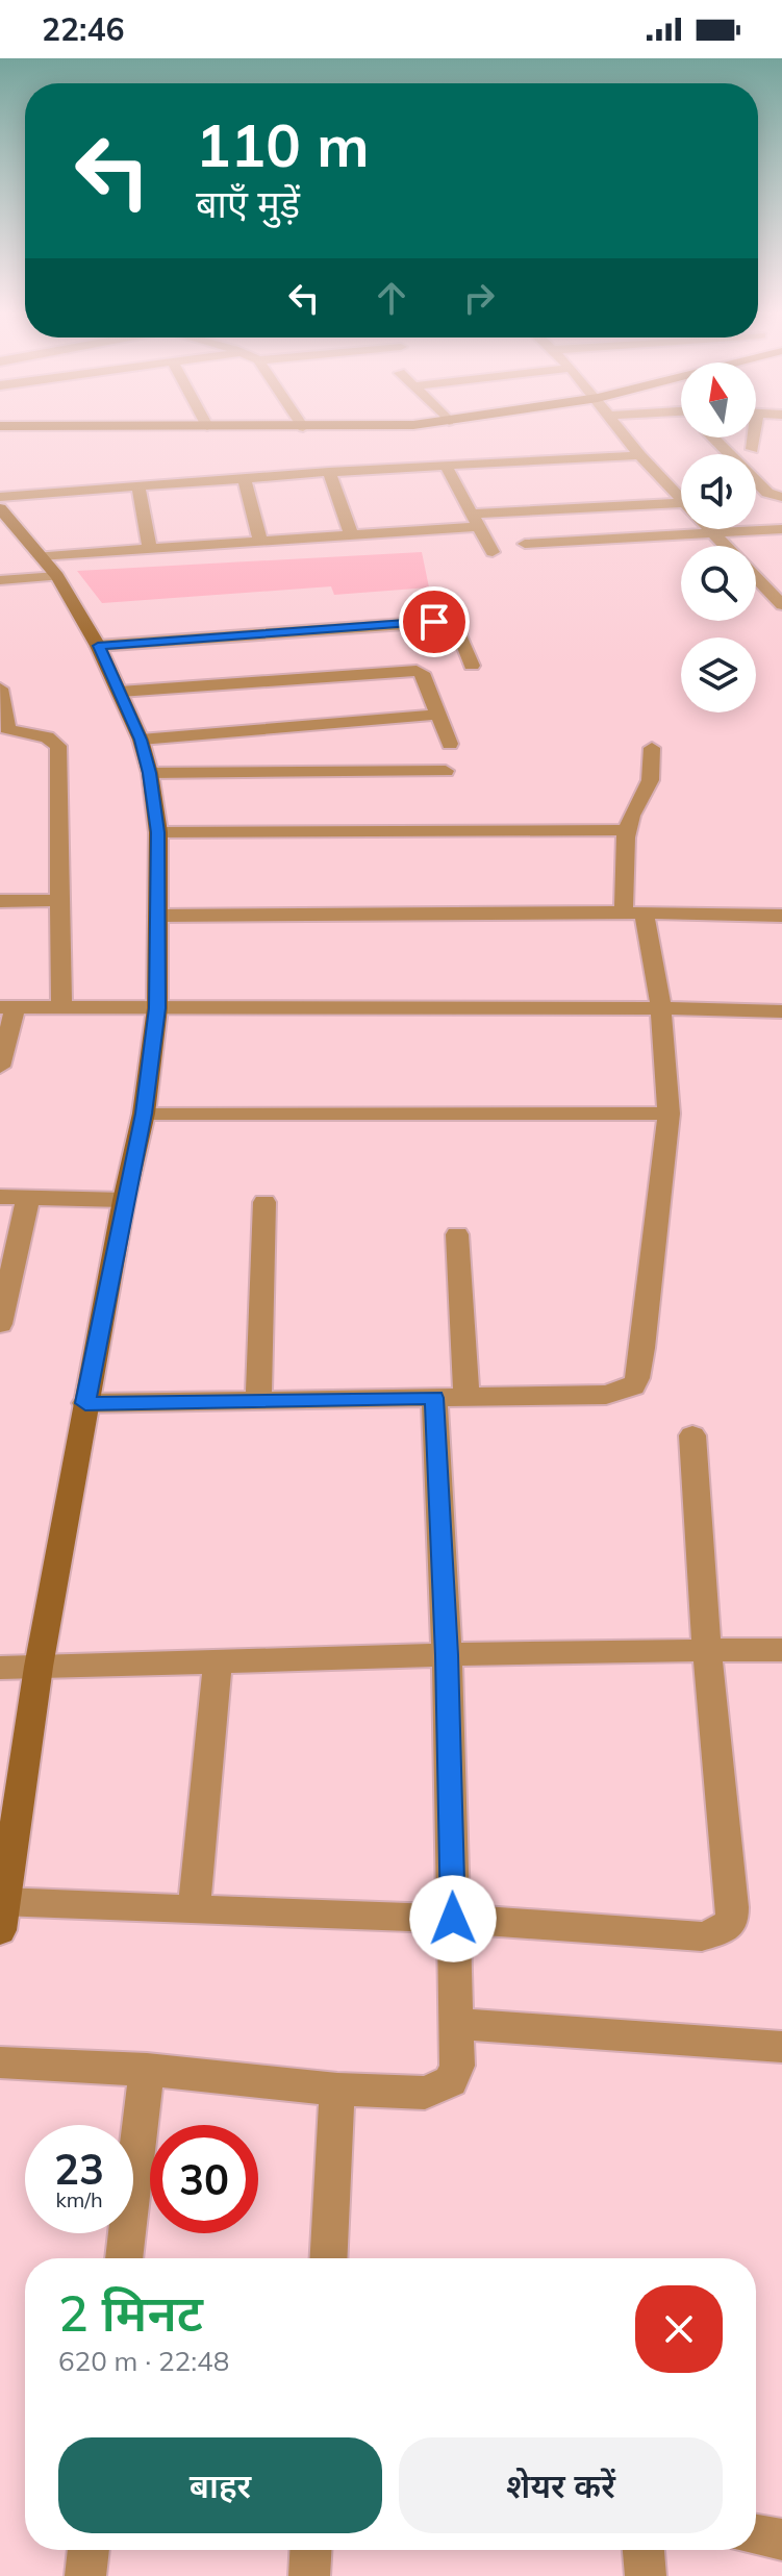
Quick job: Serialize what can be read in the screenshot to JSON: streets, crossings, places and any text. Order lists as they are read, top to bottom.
{
  "north": "top",
  "page": {
    "status": "22:46",
    "turn": ["110 m", "बाएँ मुड़ें"],
    "speed": "23 km/h",
    "limit": "30",
    "heading": ["2 मिनट", "620 m · 22:48"],
    "buttons": ["बाहर", "शेयर करें"]
  }
}
